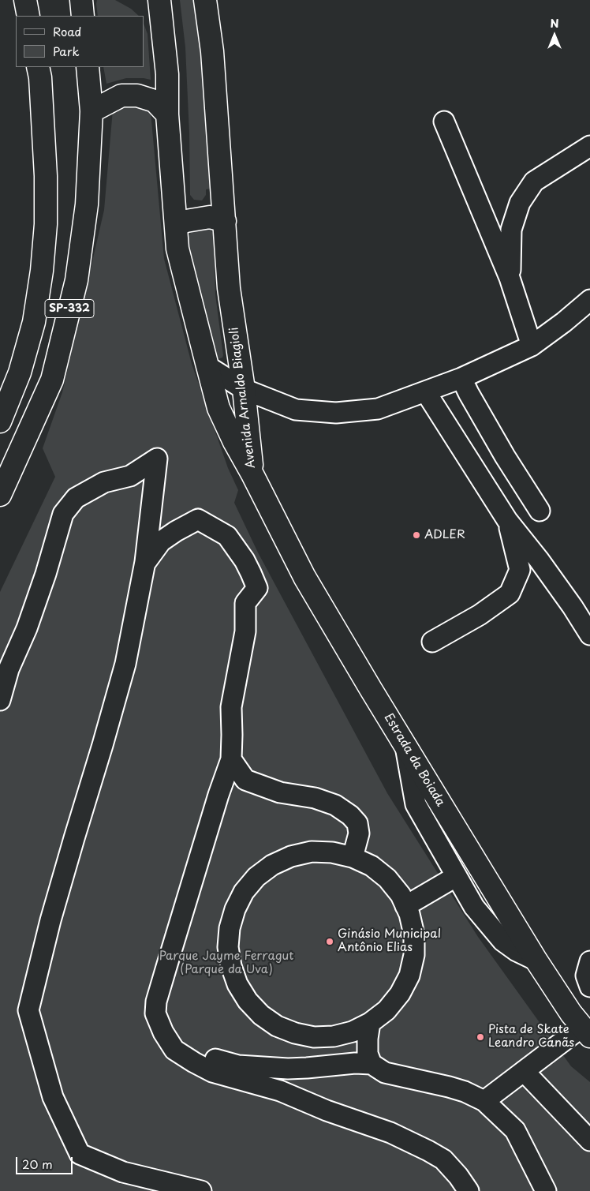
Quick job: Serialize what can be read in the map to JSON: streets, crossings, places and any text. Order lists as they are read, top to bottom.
{
  "streets": {
    "main road": ["SP-332", "Avenida Arnaldo Biagioli", "Estrada da Boiada"]
  },
  "crossings": [
    ["Avenida Arnaldo Biagioli", "Estrada da Boiada"]
  ],
  "parks": ["Parque Jayme Ferragut (Parque da Uva)"],
  "places": ["ADLER", "Ginásio Municipal Antônio Elias", "Pista de Skate Leandro Canãs"],
  "legend": ["Road", "Park"],
  "scale_bar": "20 m",
  "north": "top"
}
